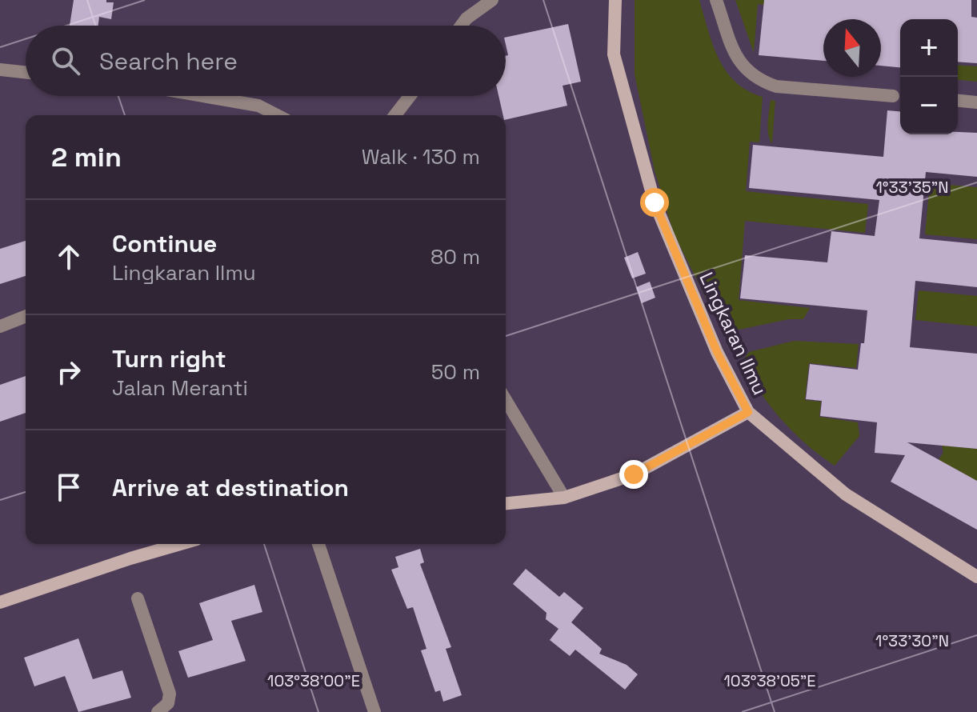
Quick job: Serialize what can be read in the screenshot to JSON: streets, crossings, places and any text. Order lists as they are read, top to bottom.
{
  "streets": {
    "street": ["Lingkaran Ilmu"]
  },
  "north": "top",
  "page": {
    "map_buttons": ["+", "−"],
    "search": "Search here",
    "heading": ["2 min", "Walk · 130 m"],
    "list": [
      ["Continue", "Lingkaran Ilmu", "80 m"],
      ["Turn right", "Jalan Meranti", "50 m"],
      "Arrive at destination"
    ]
  },
  "coordinates": [
    "1°33'35\"N",
    "1°33'30\"N",
    "103°38'00\"E",
    "103°38'05\"E"
  ]
}
